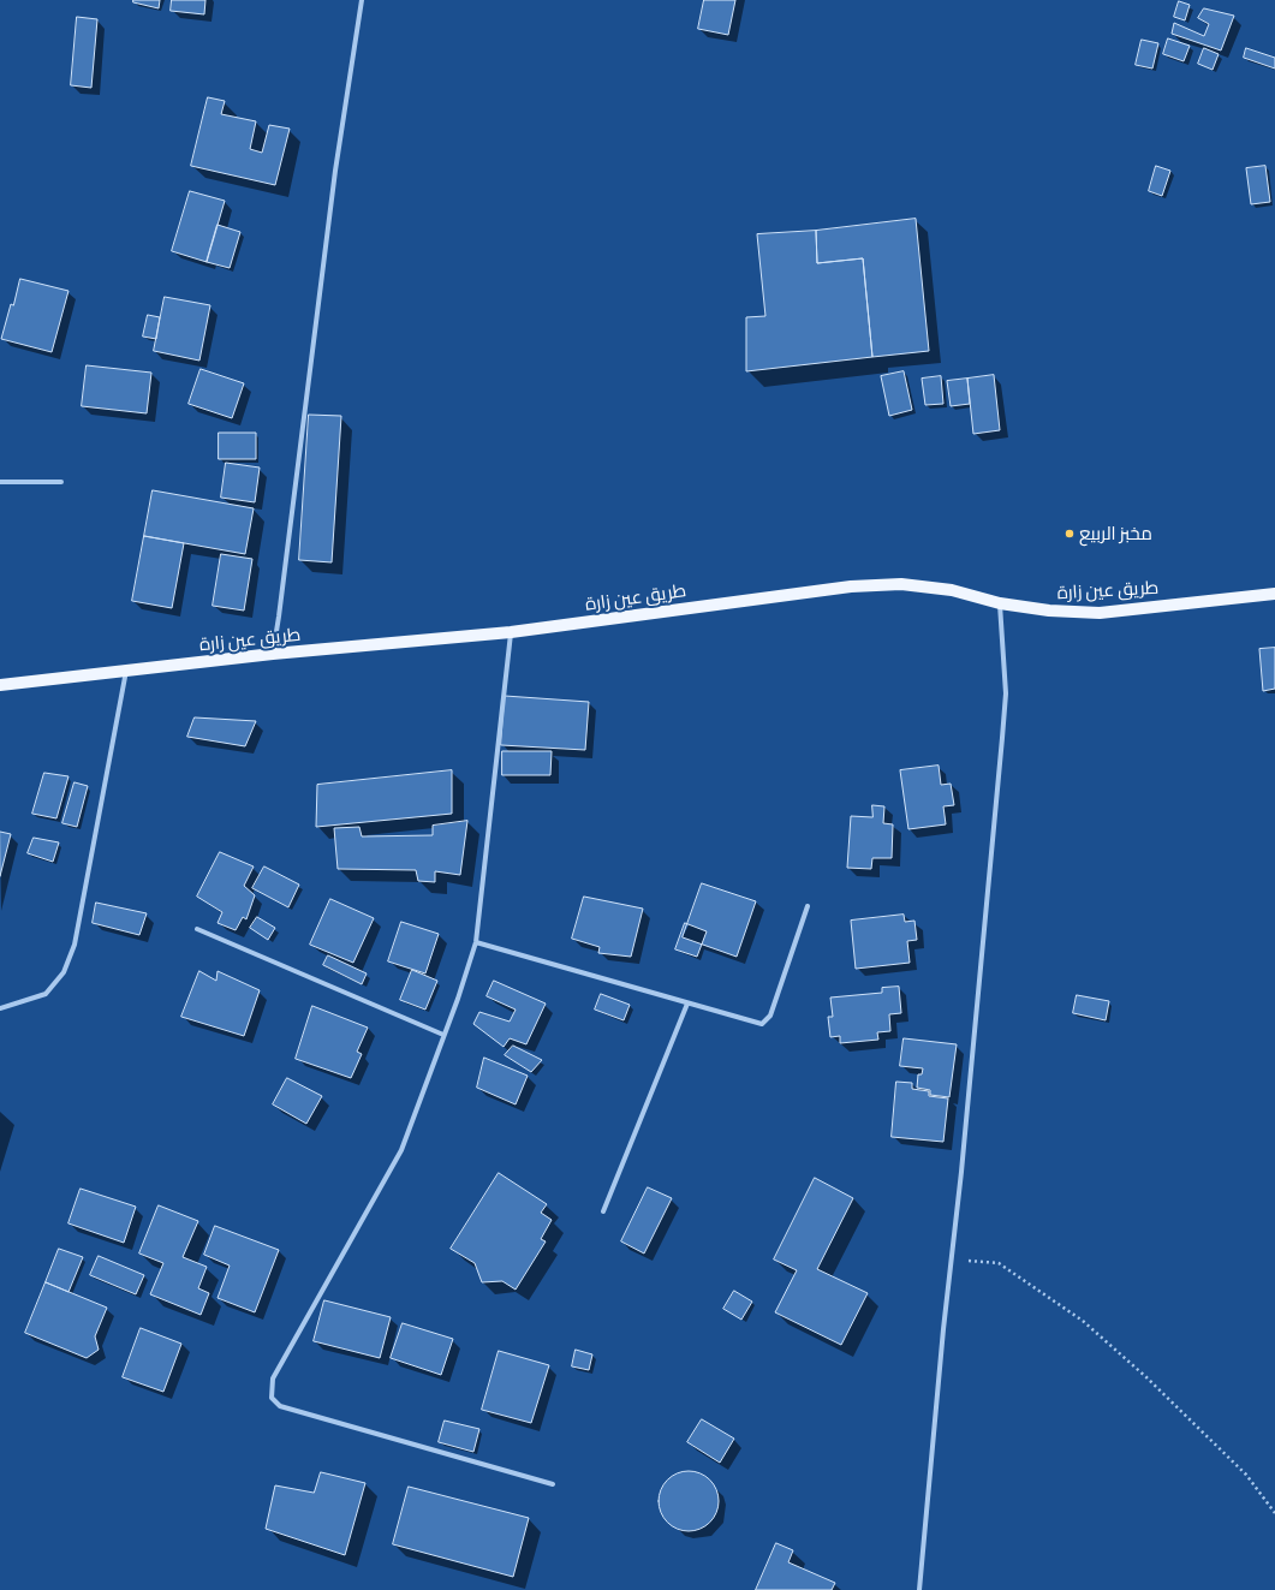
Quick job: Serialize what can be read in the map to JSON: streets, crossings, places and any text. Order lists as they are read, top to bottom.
{
  "streets": {
    "main road": ["طريق عين زارة"]
  },
  "places": ["مخبز الربيع"]
}
